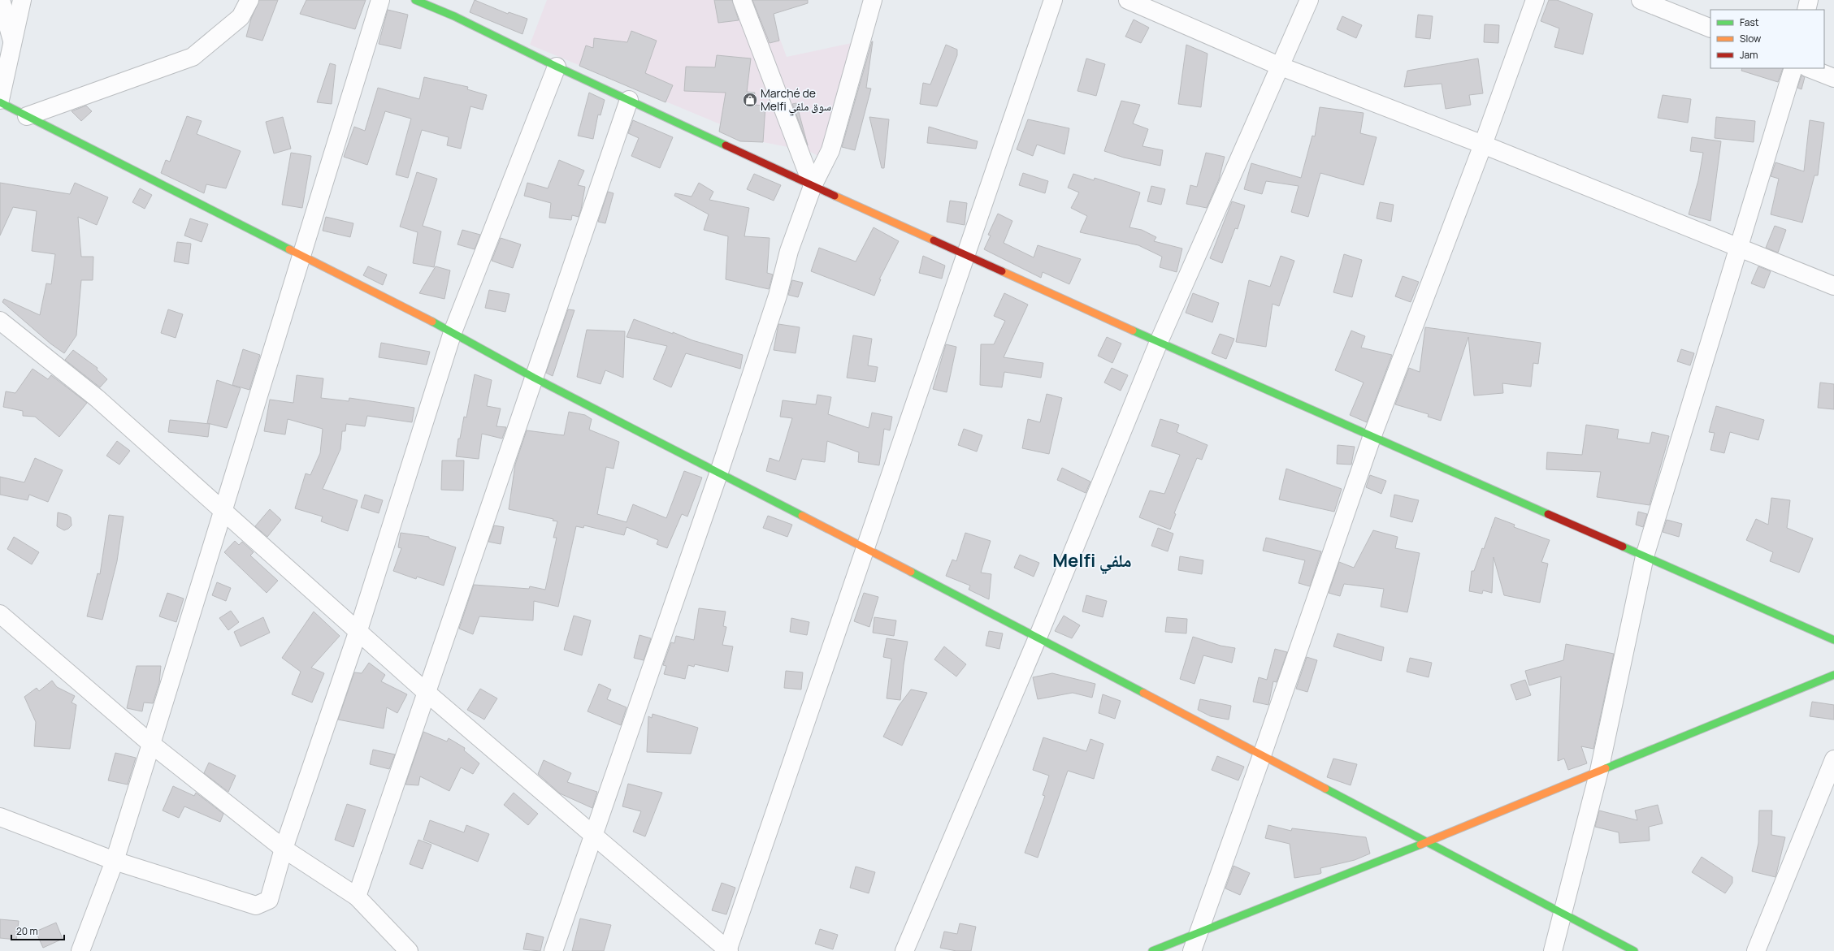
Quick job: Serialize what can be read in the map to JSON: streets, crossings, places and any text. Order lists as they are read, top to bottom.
{
  "districts": ["Melfi ملفي"],
  "places": {
    "shop": ["Marché de Melfi سوق ملفي"]
  },
  "legend": ["Fast", "Slow", "Jam"],
  "scale_bar": "20 m"
}
